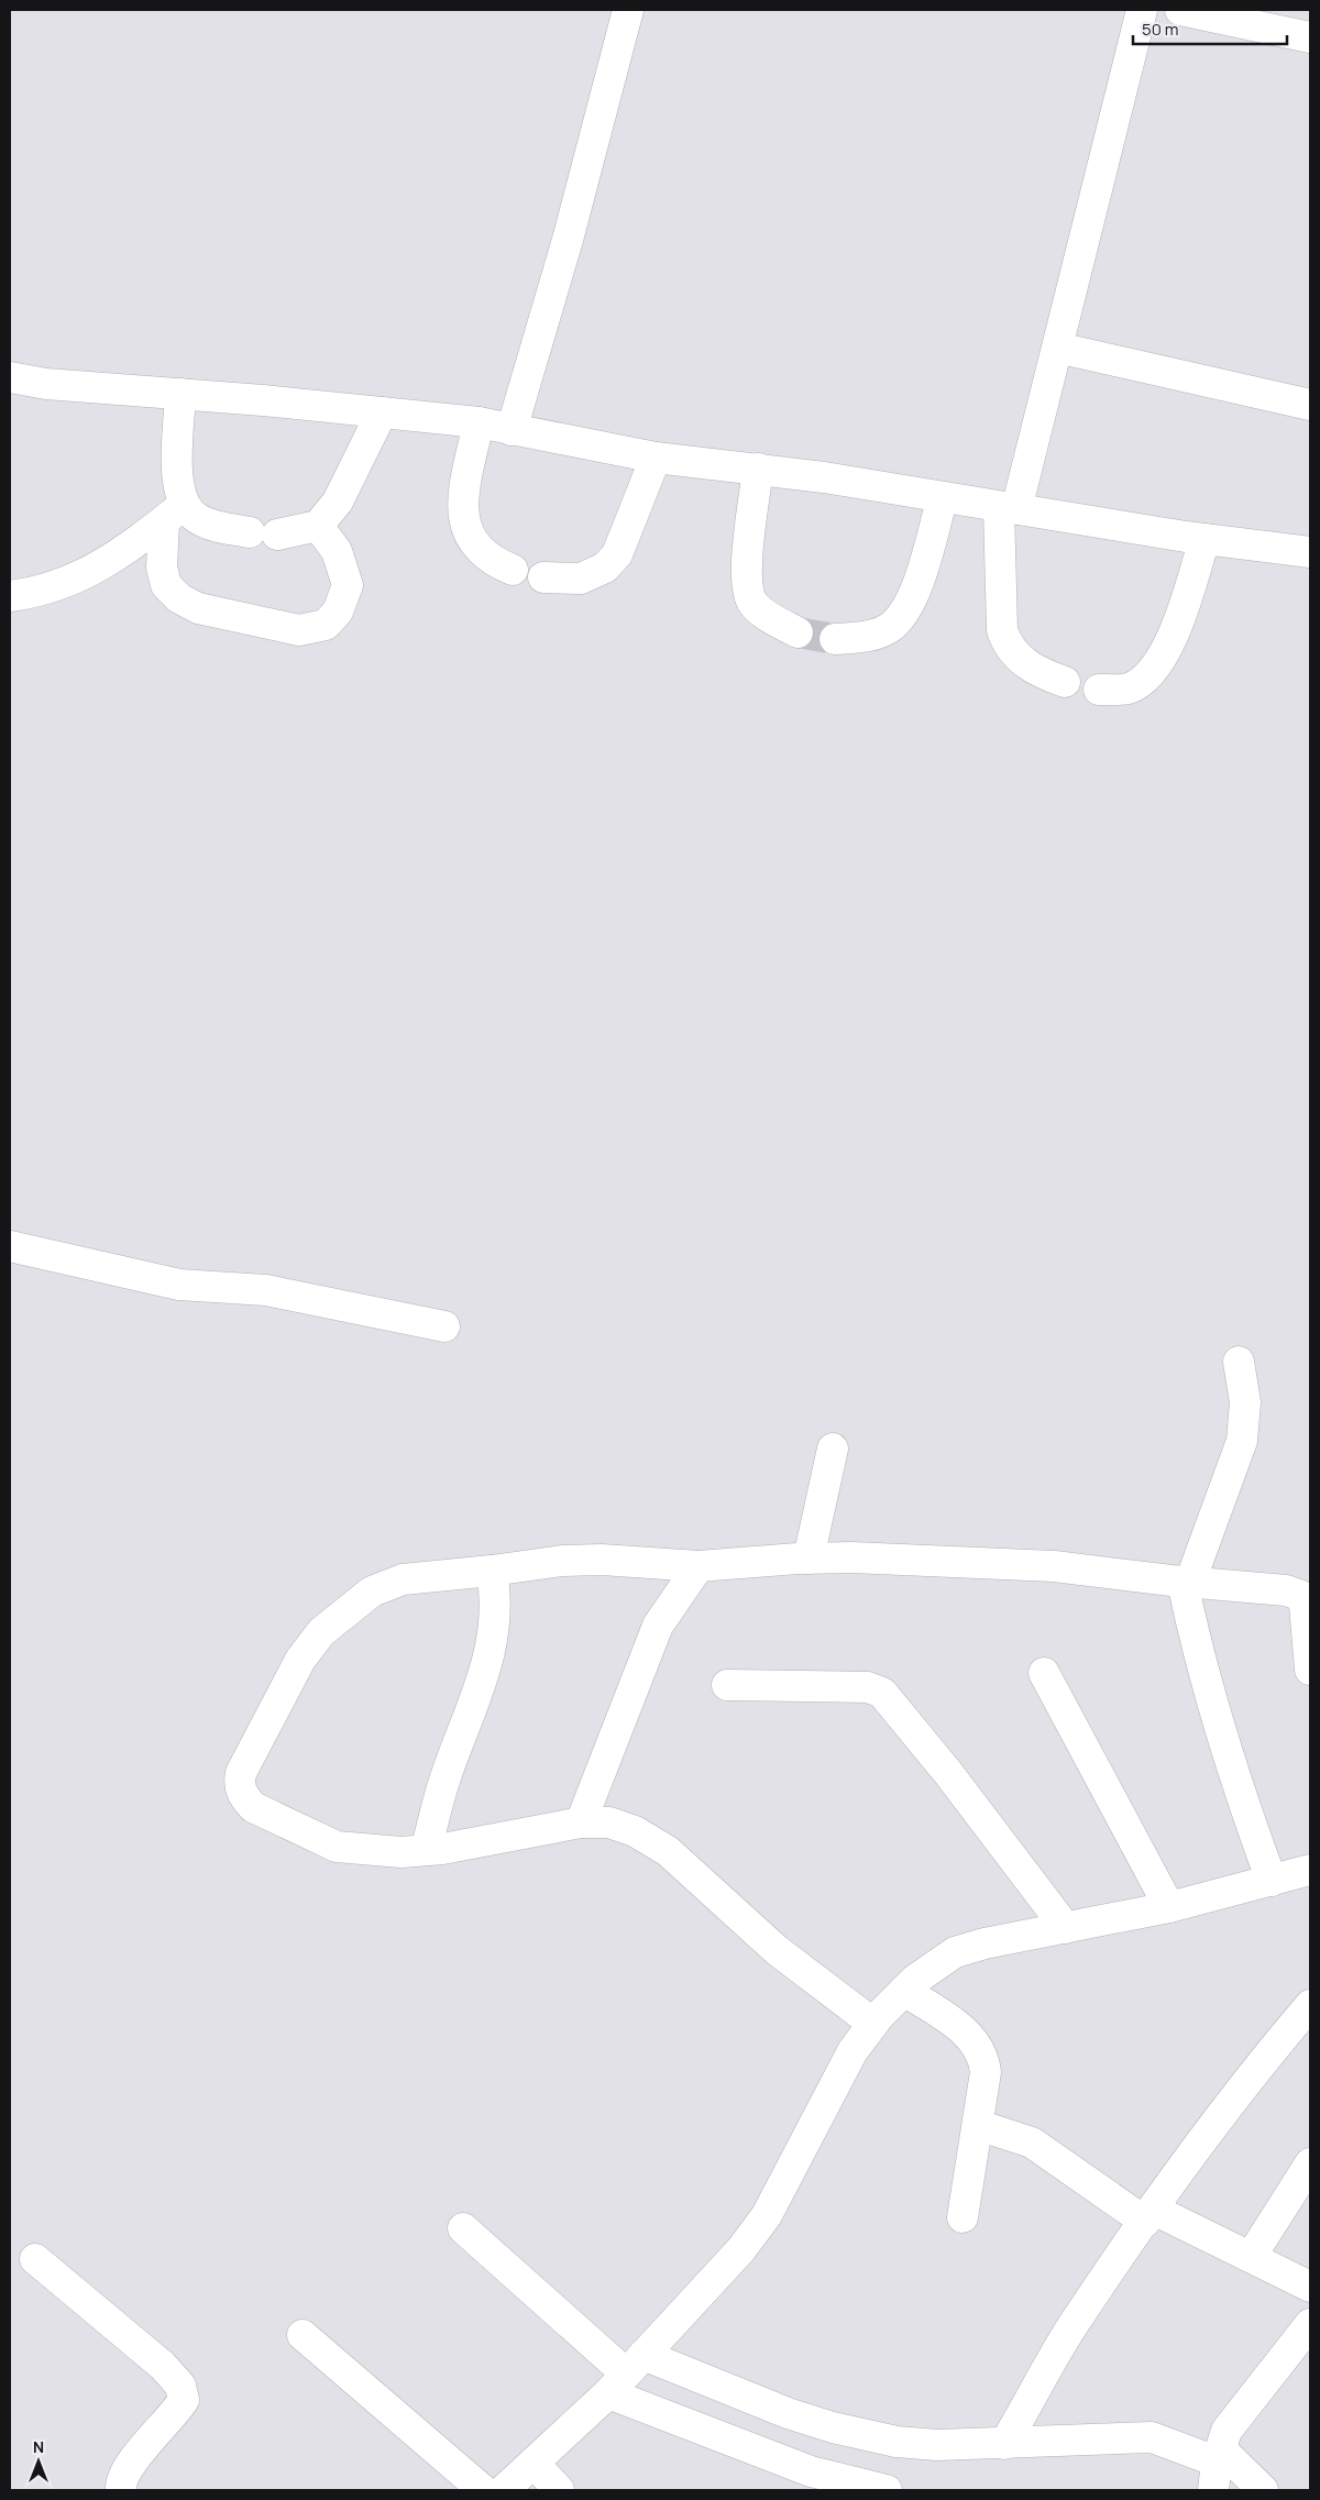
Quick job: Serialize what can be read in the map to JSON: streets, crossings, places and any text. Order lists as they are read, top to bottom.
{
  "scale_bar": "50 m",
  "north": "top"
}
